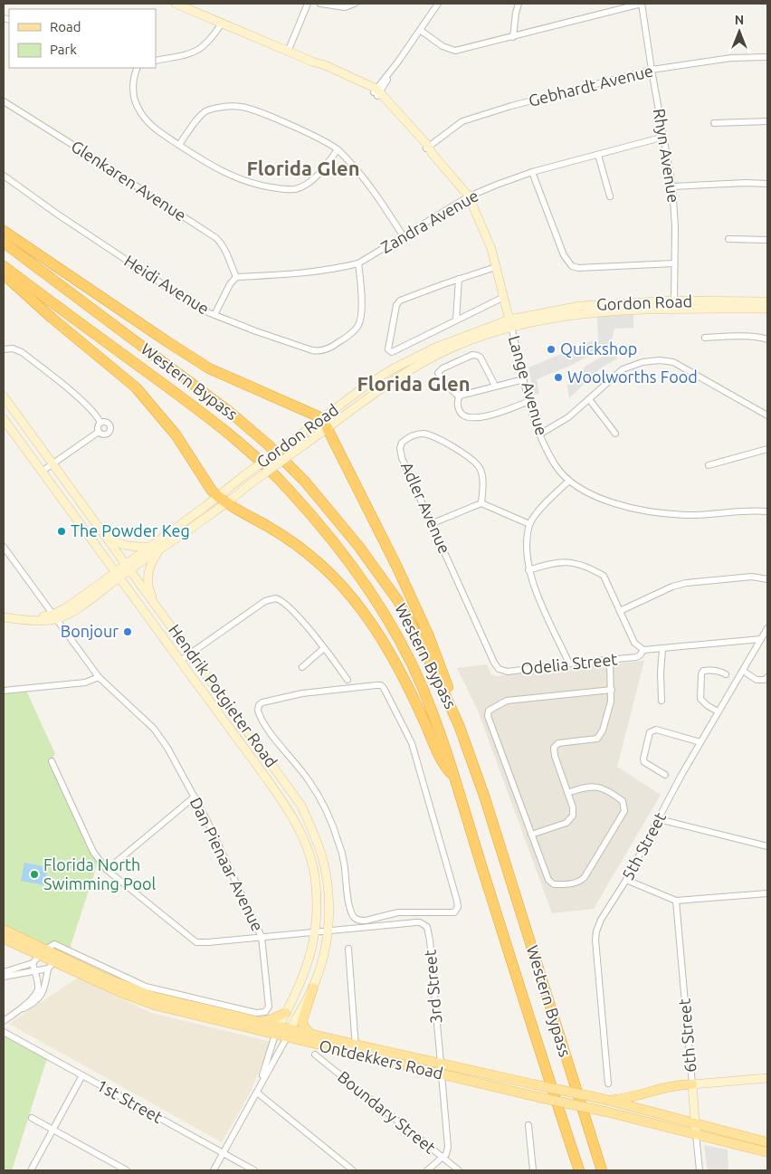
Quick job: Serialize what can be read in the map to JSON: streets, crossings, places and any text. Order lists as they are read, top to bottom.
{
  "streets": {
    "highway": ["Western Bypass"],
    "main road": ["Ontdekkers Road"],
    "street": [
      "Gebhardt Avenue",
      "Rhyn Avenue",
      "Glenkaren Avenue",
      "Zandra Avenue",
      "Heidi Avenue",
      "Gordon Road",
      "Lange Avenue",
      "Adler Avenue",
      "Odelia Street",
      "Hendrik Potgieter Road",
      "5th Street",
      "Dan Pienaar Avenue",
      "3rd Street",
      "6th Street",
      "1st Street",
      "Boundary Street"
    ]
  },
  "crossings": [
    ["Gebhardt Avenue", "Rhyn Avenue"],
    ["Gebhardt Avenue", "Lange Avenue"],
    ["Rhyn Avenue", "Zandra Avenue"],
    ["Rhyn Avenue", "Gordon Road"],
    ["Glenkaren Avenue", "Zandra Avenue"],
    ["Zandra Avenue", "Heidi Avenue"],
    ["Zandra Avenue", "Lange Avenue"],
    ["Gordon Road", "Lange Avenue"],
    ["Gordon Road", "Hendrik Potgieter Road"],
    ["Gordon Road", "Dan Pienaar Avenue"],
    ["Adler Avenue", "Odelia Street"],
    ["Hendrik Potgieter Road", "3rd Street"],
    ["Hendrik Potgieter Road", "Ontdekkers Road"],
    ["Dan Pienaar Avenue", "3rd Street"],
    ["Dan Pienaar Avenue", "Ontdekkers Road"],
    ["3rd Street", "Ontdekkers Road"],
    ["3rd Street", "Boundary Street"],
    ["6th Street", "Ontdekkers Road"]
  ],
  "districts": ["Florida Glen", "Florida Glen"],
  "places": [
    "Quickshop",
    "Woolworths Food",
    "The Powder Keg",
    "Bonjour",
    "Florida North Swimming Pool"
  ],
  "legend": ["Road", "Park"],
  "north": "top"
}
